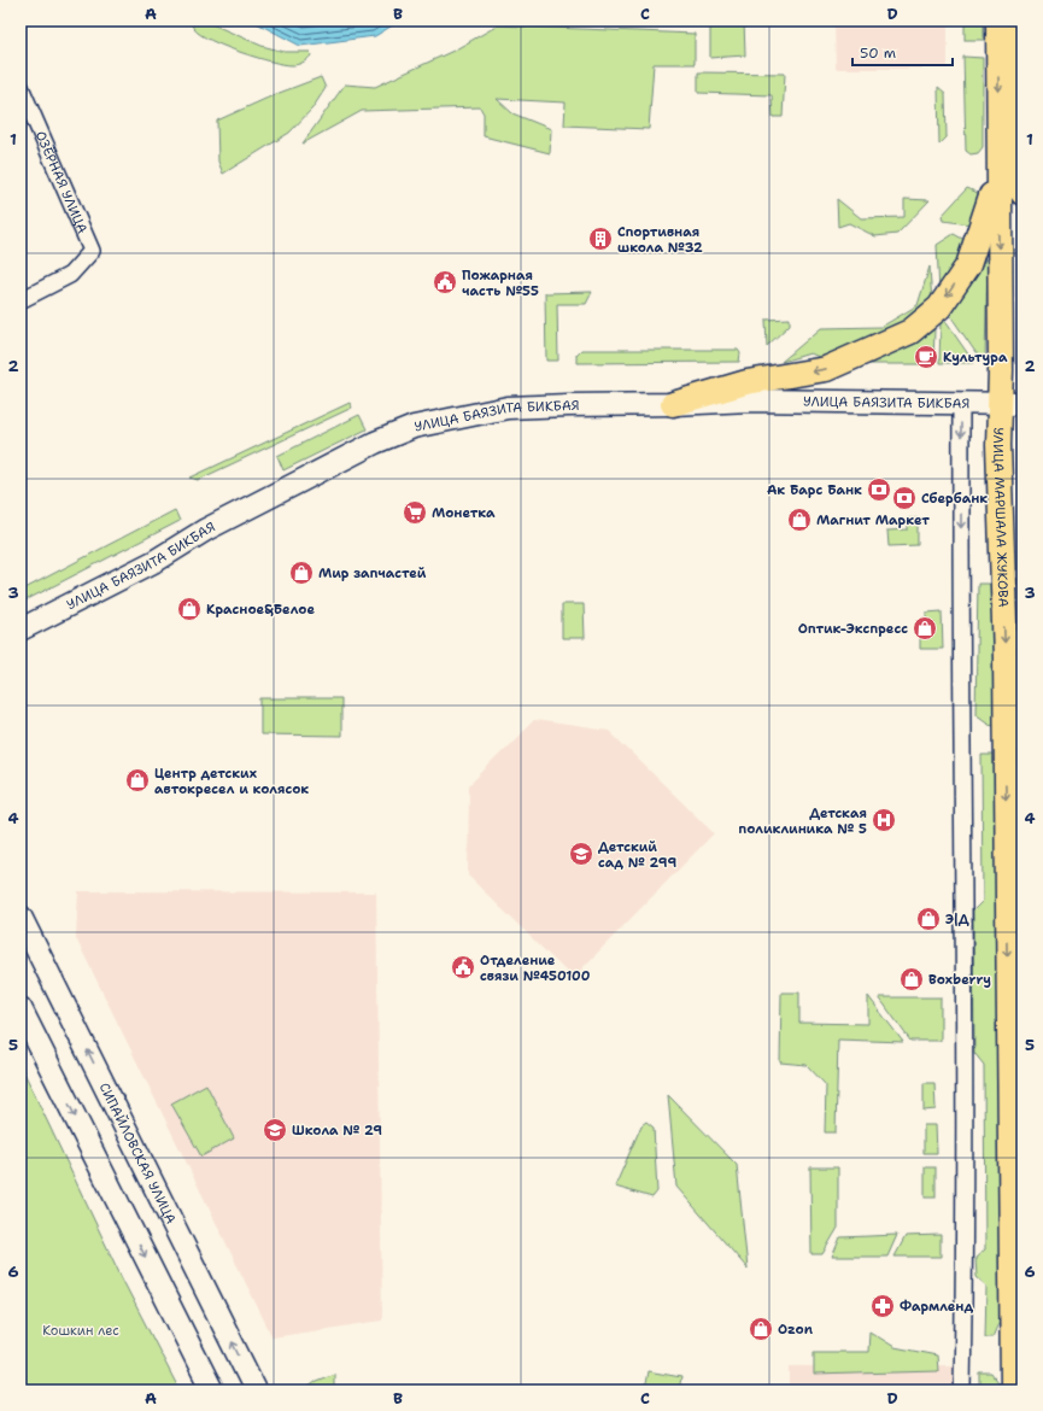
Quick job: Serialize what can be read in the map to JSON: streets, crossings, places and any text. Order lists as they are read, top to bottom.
{
  "streets": {
    "main road": ["УЛИЦА БАЯЗИТА БИКБАЯ", "УЛИЦА МАРШАЛА ЖУКОВА", "СИПАЙЛОВСКАЯ УЛИЦА"],
    "street": ["ОЗЁРНАЯ УЛИЦА"]
  },
  "crossings": [
    ["УЛИЦА БАЯЗИТА БИКБАЯ", "УЛИЦА МАРШАЛА ЖУКОВА"]
  ],
  "one_way": ["УЛИЦА МАРШАЛА ЖУКОВА"],
  "parks": ["Кошкин лес"],
  "places": {
    "building": ["Спортивная школа №32"],
    "public building": ["Пожарная часть №55", "Отделение связи №450100"],
    "cafe": ["Культура"],
    "bank": ["Ак Барс Банк", "Сбербанк"],
    "supermarket": ["Монетка"],
    "shop": [
      "Магнит Маркет",
      "Мир запчастей",
      "Красное&Белое",
      "Оптик-Экспресс",
      "Центр детских автокресел и колясок",
      "Э|Д",
      "Boxberry",
      "Ozon"
    ],
    "hospital": ["Детская поликлиника № 5"],
    "school or university": ["Детский сад № 299", "Школа № 29"],
    "pharmacy": ["Фармленд"]
  },
  "scale_bar": "50 m",
  "grid": {
    "columns": [
      "A",
      "B",
      "C",
      "D"
    ],
    "rows": [
      "1",
      "2",
      "3",
      "4",
      "5",
      "6"
    ]
  }
}
